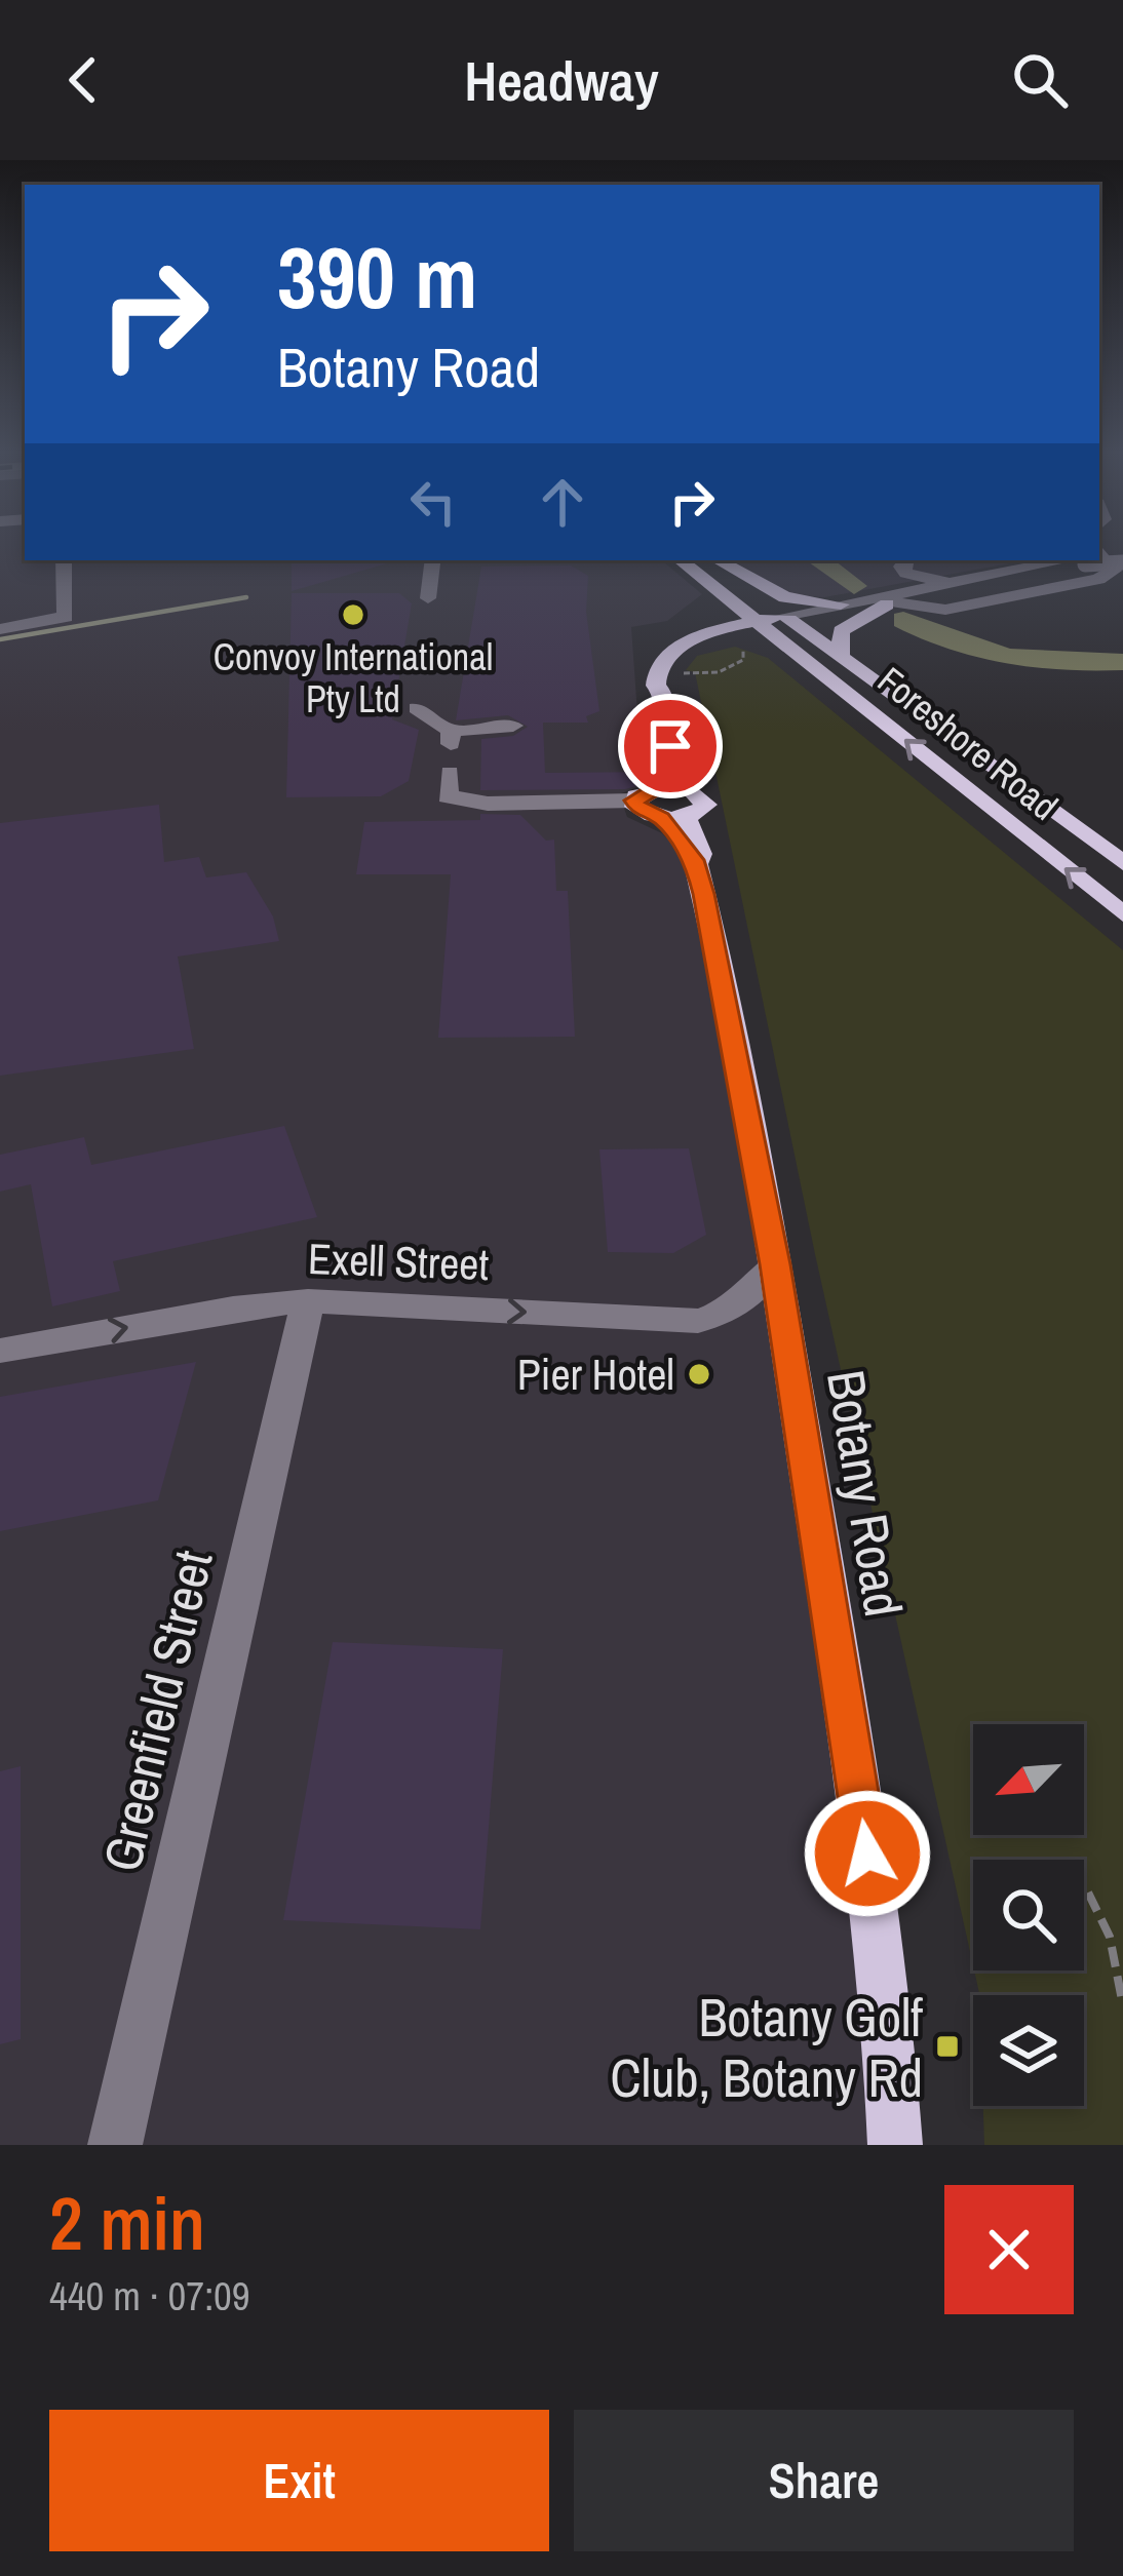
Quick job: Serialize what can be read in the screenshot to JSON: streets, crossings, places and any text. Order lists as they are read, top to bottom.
{
  "streets": {
    "main road": ["Foreshore Road", "Botany Road"],
    "street": ["Exell Street", "Greenfield Street"]
  },
  "crossings": [
    ["Exell Street", "Botany Road"],
    ["Exell Street", "Greenfield Street"]
  ],
  "one_way": ["Exell Street"],
  "places": {
    "other": ["Convoy International Pty Ltd", "Pier Hotel"],
    "transit": ["Botany Golf Club, Botany Rd"]
  },
  "north": "bottom left",
  "page": {
    "header": "Headway",
    "turn": ["390 m", "Botany Road"],
    "heading": ["2 min", "440 m · 07:09"],
    "buttons": ["Exit", "Share"]
  }
}
